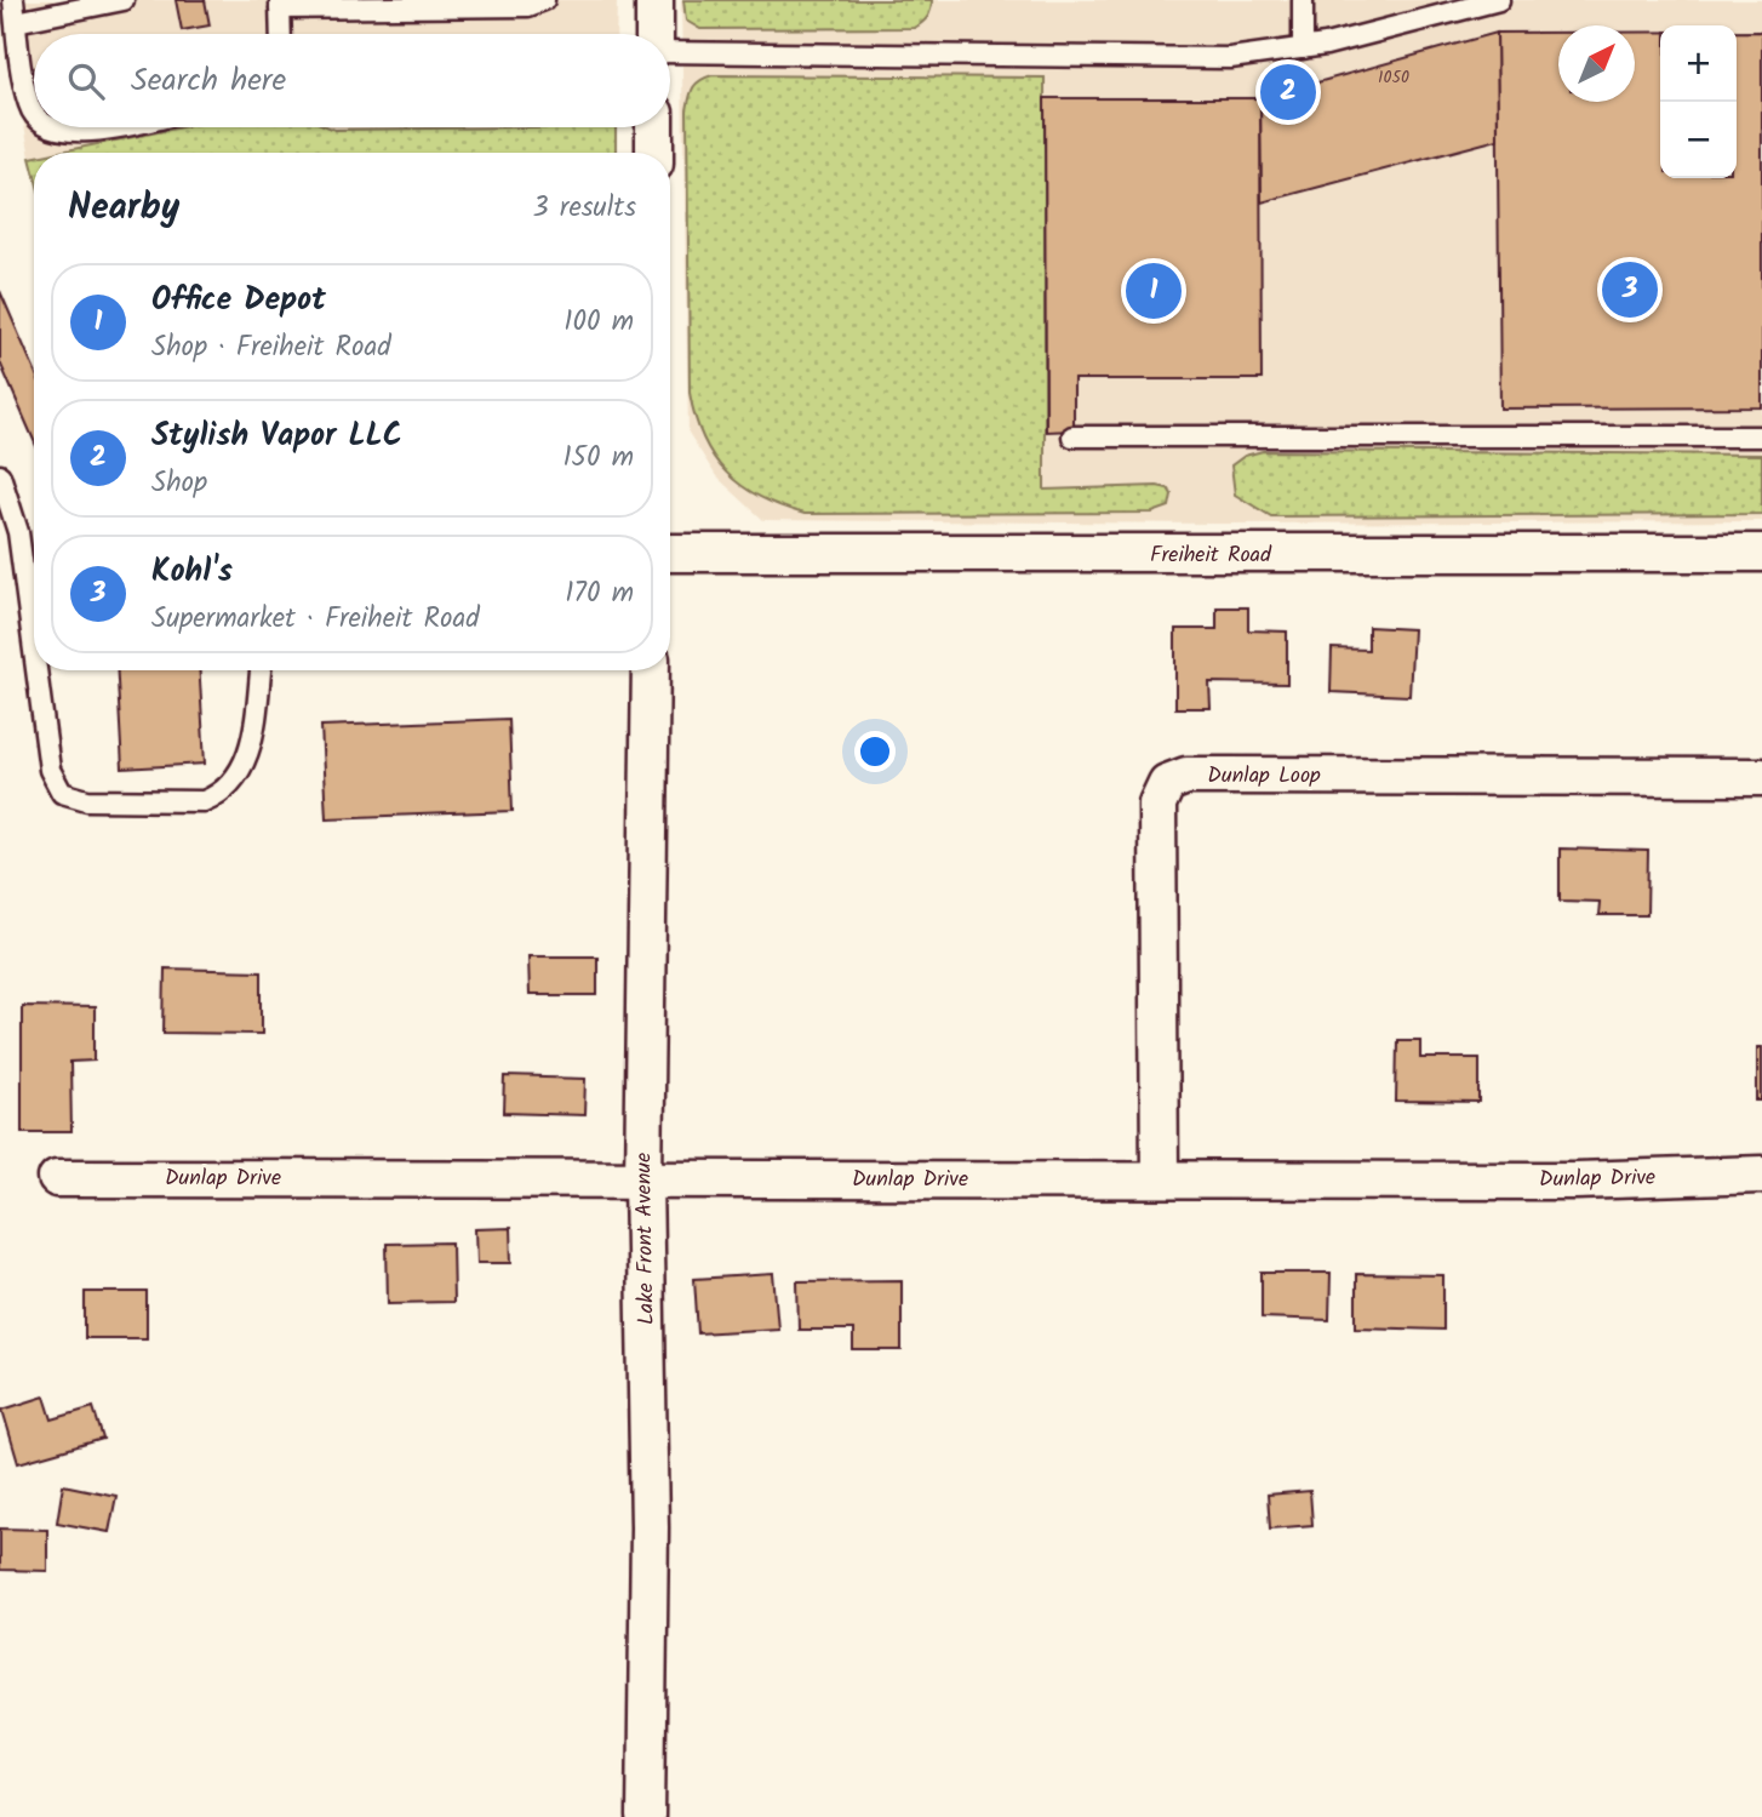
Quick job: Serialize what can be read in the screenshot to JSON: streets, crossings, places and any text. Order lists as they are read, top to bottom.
{
  "streets": {
    "street": [
      "Freiheit Road",
      "Dunlap Loop",
      "Dunlap Drive",
      "Lake Front Avenue"
    ]
  },
  "crossings": [
    ["Dunlap Loop", "Dunlap Drive"],
    ["Dunlap Drive", "Lake Front Avenue"]
  ],
  "house_numbers": ["1050"],
  "north": "top right",
  "page": {
    "map_buttons": ["+", "−"],
    "search": "Search here",
    "pins": ["2", "3", "1"],
    "heading": ["Nearby", "3 results"],
    "list": [
      {
        "mark": "1",
        "name": "Office Depot",
        "note": "Shop · Freiheit Road",
        "value": "100 m"
      },
      {
        "mark": "2",
        "name": "Stylish Vapor LLC",
        "note": "Shop",
        "value": "150 m"
      },
      {
        "mark": "3",
        "name": "Kohl's",
        "note": "Supermarket · Freiheit Road",
        "value": "170 m"
      }
    ]
  }
}
